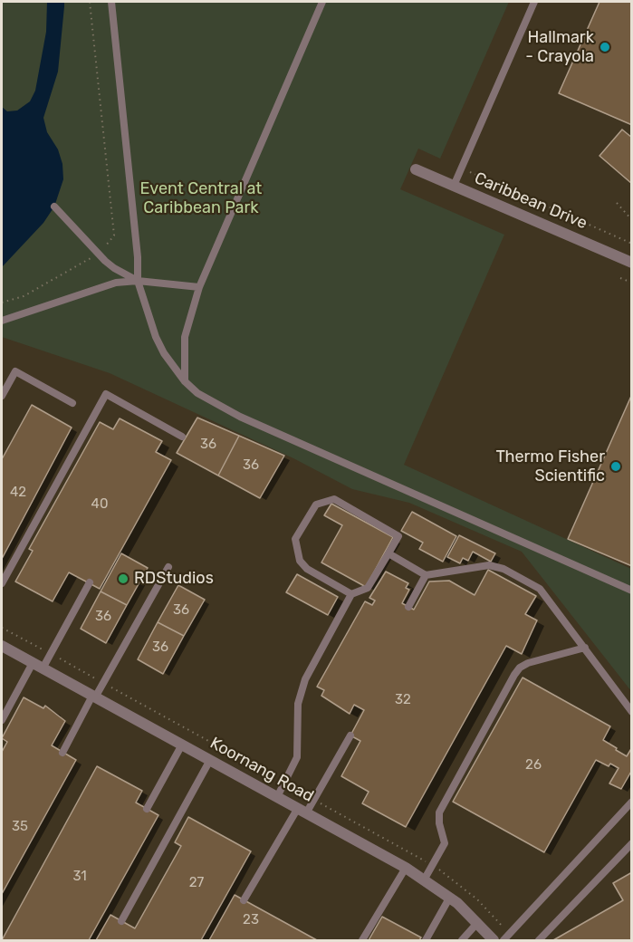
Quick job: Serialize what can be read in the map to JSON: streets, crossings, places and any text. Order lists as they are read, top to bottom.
{
  "streets": {
    "street": ["Caribbean Drive", "Koornang Road"]
  },
  "parks": ["Event Central at Caribbean Park"],
  "places": ["Hallmark - Crayola", "Thermo Fisher Scientific", "RDStudios"],
  "house_numbers": [
    "36",
    "36",
    "42",
    "40",
    "36",
    "36",
    "36",
    "32",
    "26",
    "35",
    "31",
    "27",
    "23"
  ]
}
